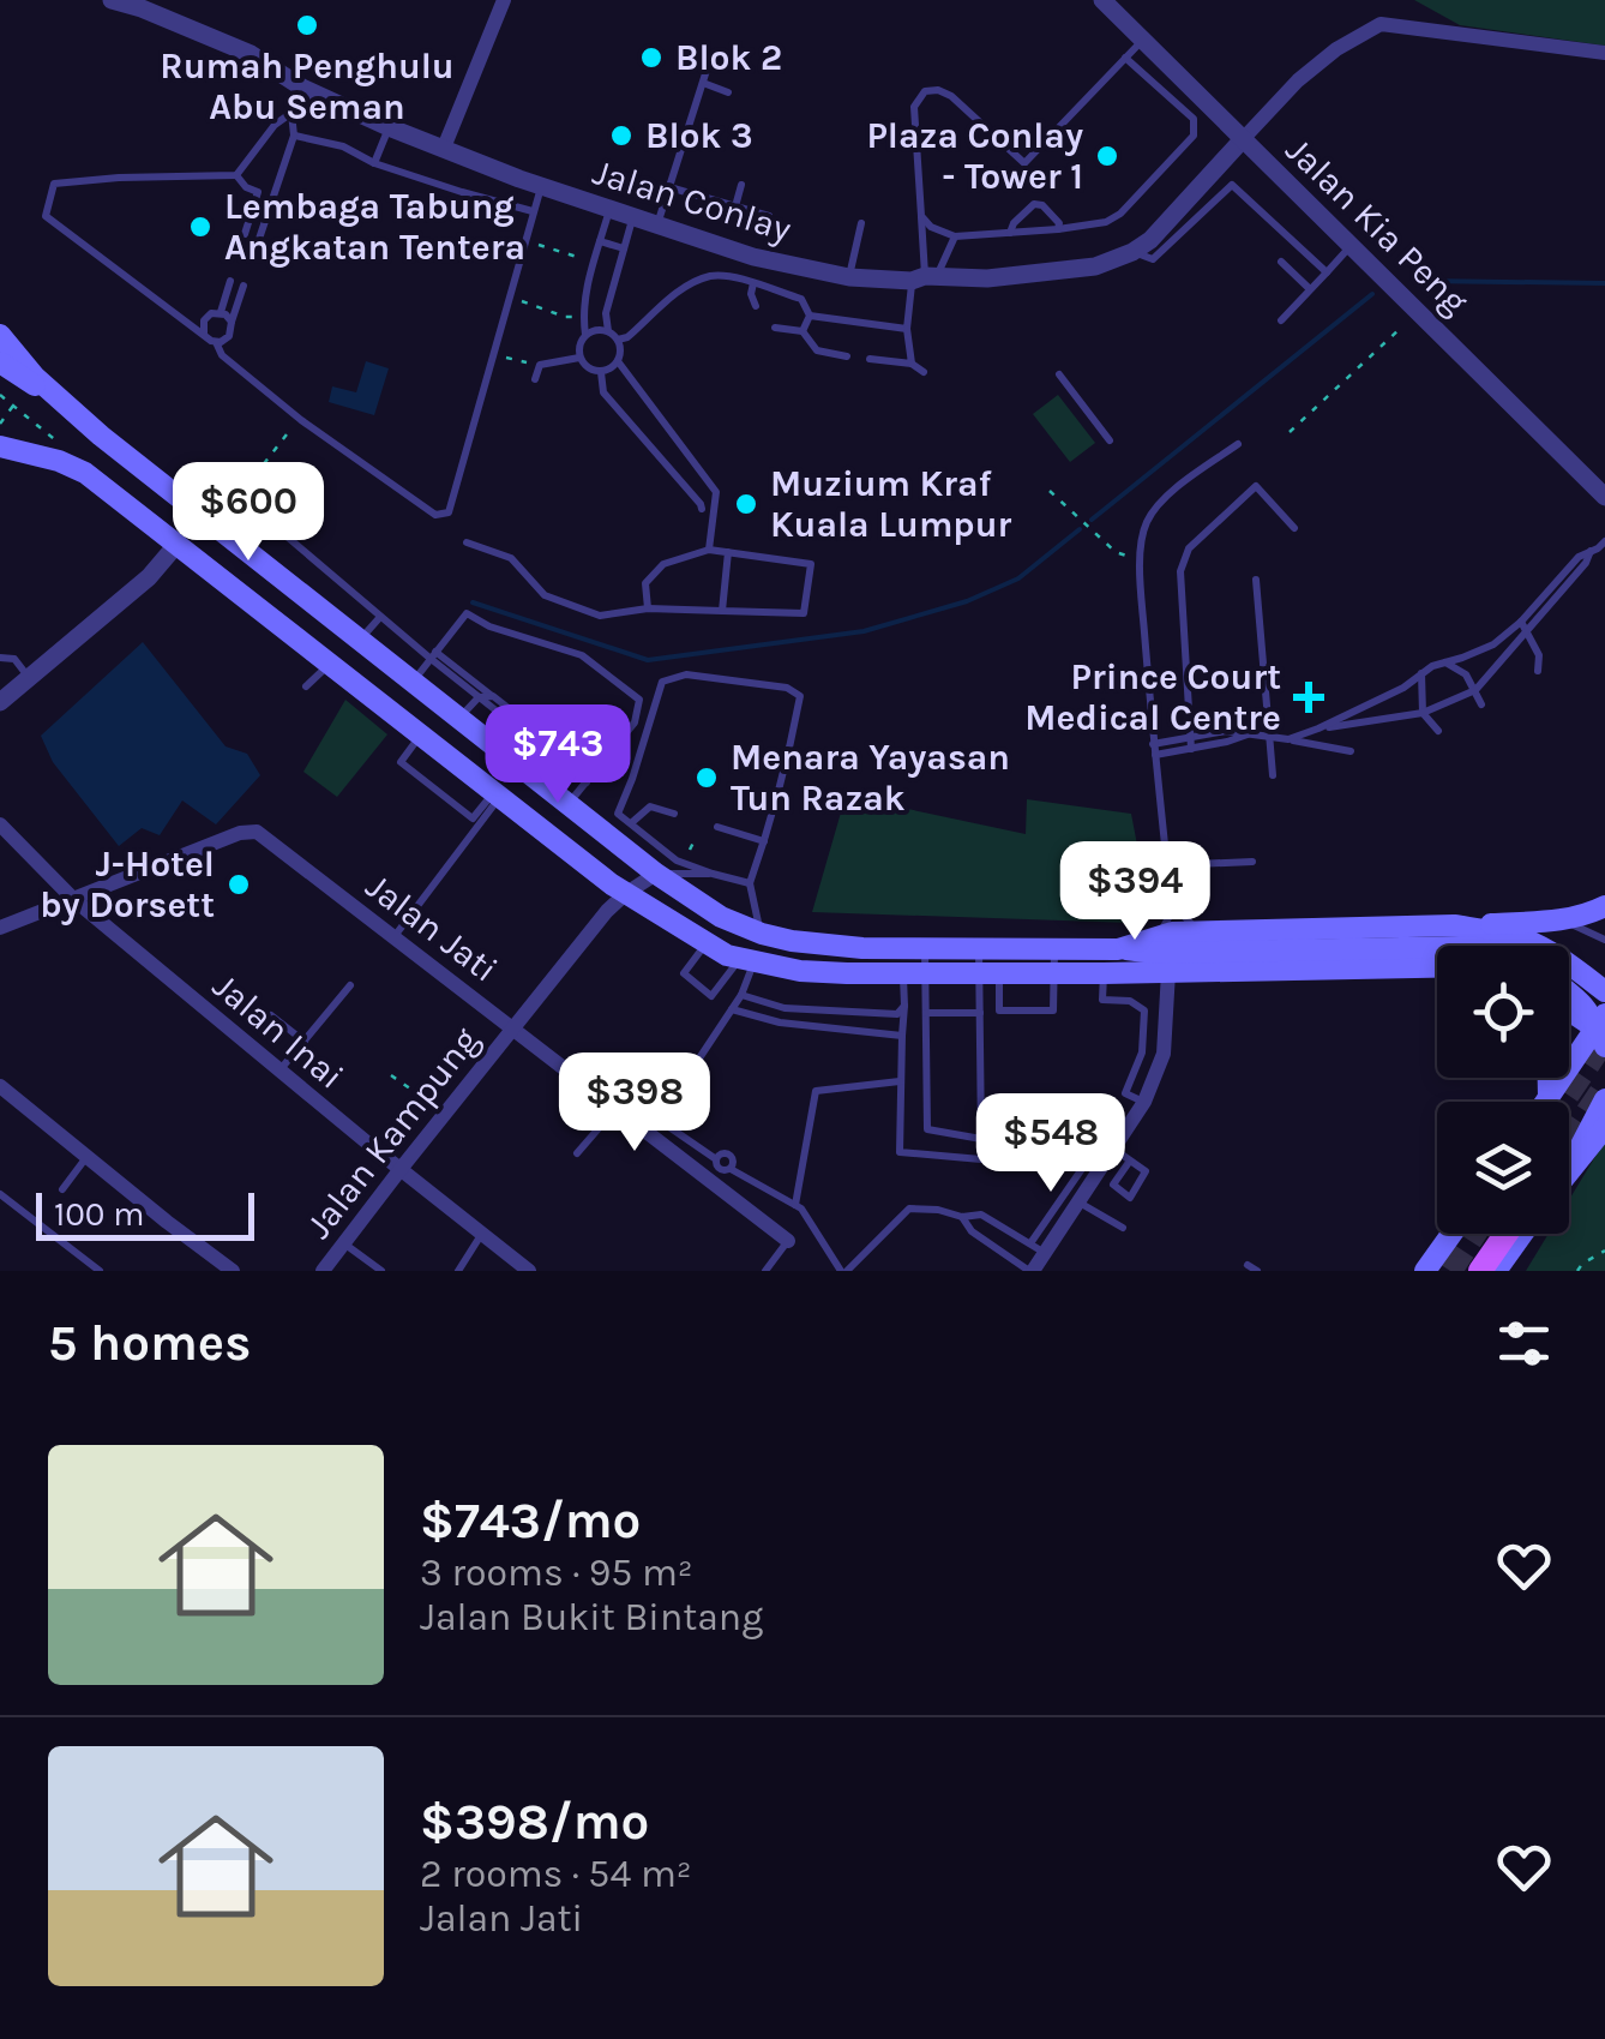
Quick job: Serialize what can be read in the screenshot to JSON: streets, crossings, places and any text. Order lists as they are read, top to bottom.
{
  "streets": {
    "street": [
      "Jalan Conlay",
      "Jalan Kia Peng",
      "Jalan Jati",
      "Jalan Inai",
      "Jalan Kampung"
    ]
  },
  "crossings": [
    ["Jalan Conlay", "Jalan Kia Peng"],
    ["Jalan Jati", "Jalan Inai"],
    ["Jalan Jati", "Jalan Kampung"],
    ["Jalan Inai", "Jalan Kampung"]
  ],
  "places": {
    "other": [
      "Rumah Penghulu Abu Seman",
      "Blok 2",
      "Blok 3",
      "Plaza Conlay - Tower 1",
      "Lembaga Tabung Angkatan Tentera",
      "Muzium Kraf Kuala Lumpur",
      "Menara Yayasan Tun Razak",
      "J-Hotel by Dorsett"
    ],
    "health": ["Prince Court Medical Centre"]
  },
  "scale_bar": "100 m",
  "page": {
    "price": [
      "$600",
      "$743",
      "$394",
      "$398",
      "$548"
    ],
    "scale": "100 m",
    "heading": "5 homes",
    "list": [
      {
        "name": "$743/mo",
        "note": "3 rooms · 95 m² · Jalan Bukit Bintang"
      },
      {
        "name": "$398/mo",
        "note": "2 rooms · 54 m² · Jalan Jati"
      }
    ]
  }
}
